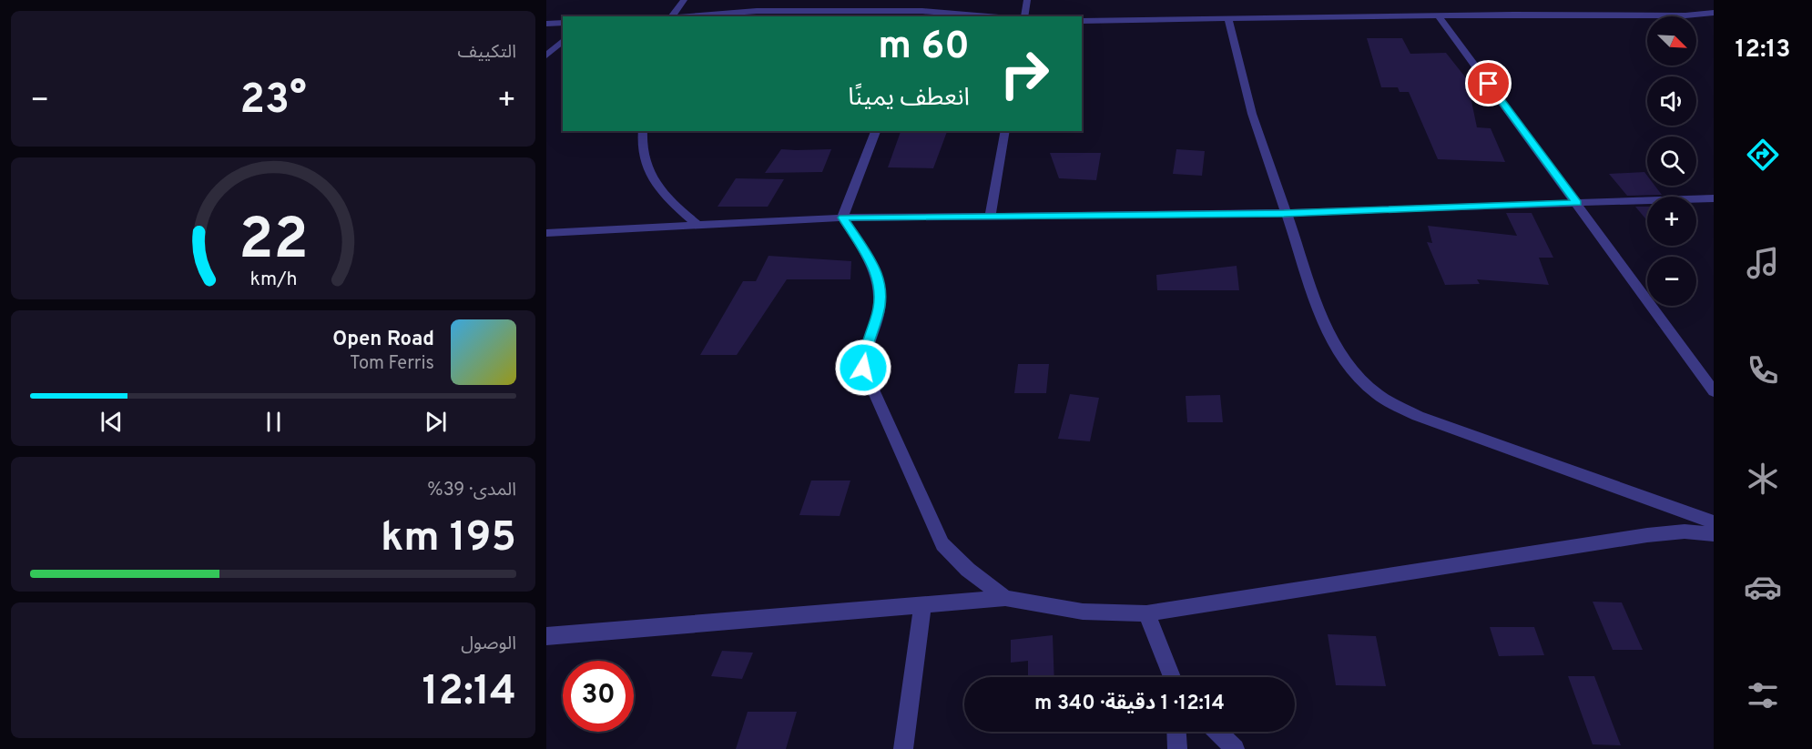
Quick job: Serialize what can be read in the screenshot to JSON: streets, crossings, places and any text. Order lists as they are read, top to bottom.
{
  "north": "bottom right",
  "page": {
    "tabs": "12:13",
    "tile": [
      "التكييف",
      ["المدى · 39%", "195 km"],
      ["الوصول", "12:14"]
    ],
    "map_buttons": ["+", "−"],
    "turn": ["60 m", "انعطف يمينًا"],
    "heat": ["−", "23°", "+"],
    "song": ["Open Road", "Tom Ferris"],
    "limit": "30",
    "trip": "12:14 · 1 دقيقة · 340 m",
    "gauge": ["22", "km/h"]
  }
}
